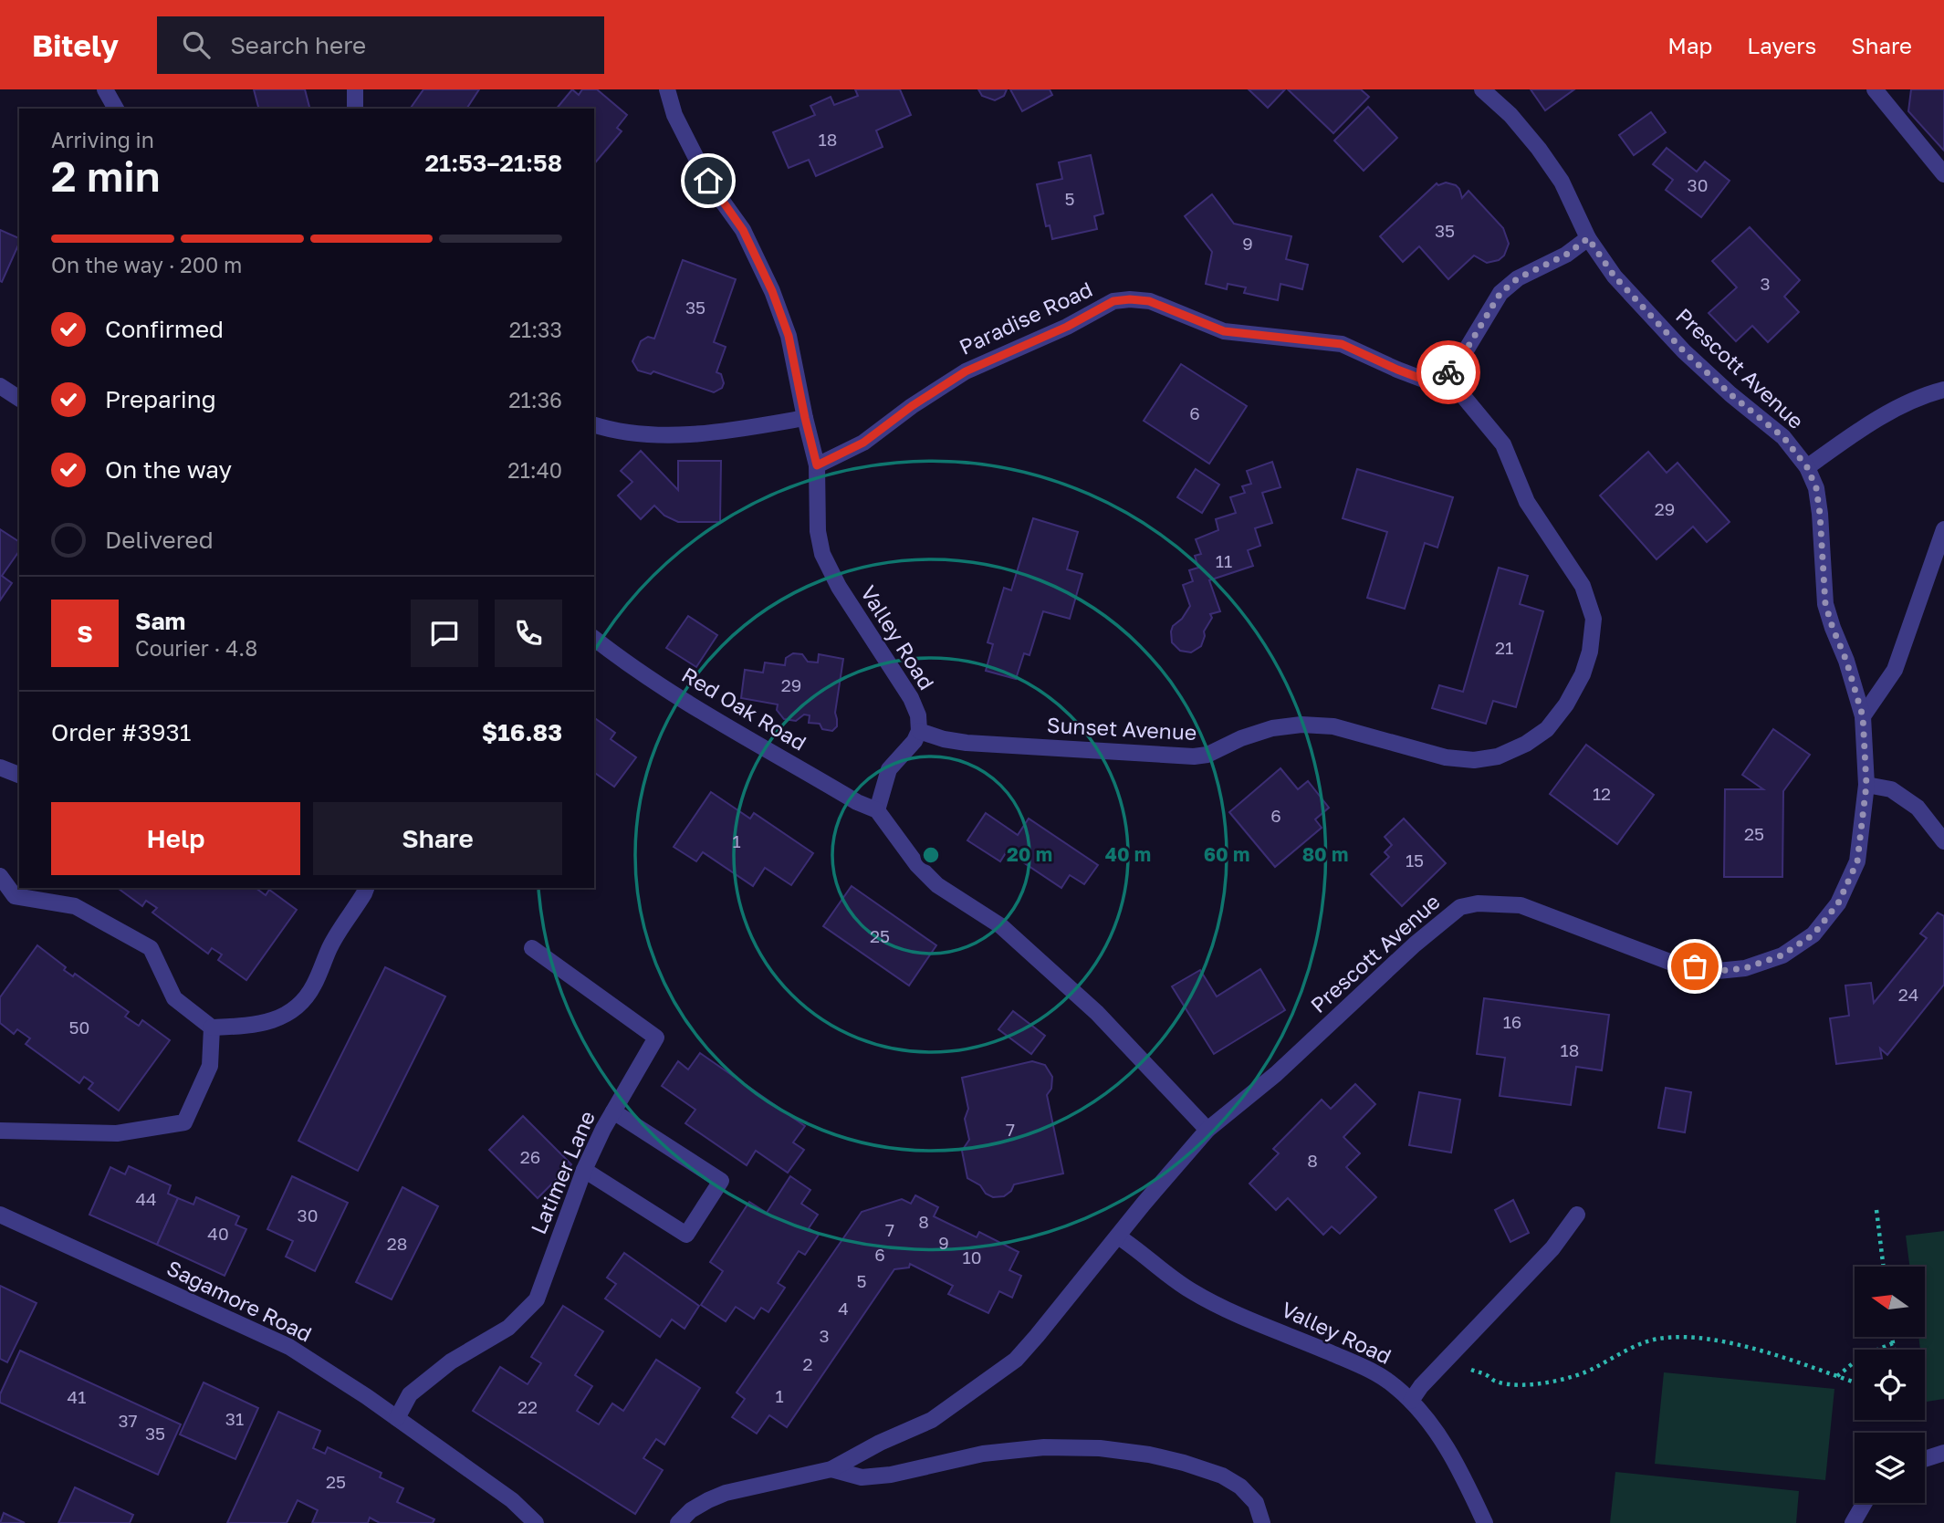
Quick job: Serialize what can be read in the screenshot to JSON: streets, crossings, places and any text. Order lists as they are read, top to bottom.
{
  "streets": {
    "street": [
      "Paradise Road",
      "Prescott Avenue",
      "Valley Road",
      "Red Oak Road",
      "Sunset Avenue",
      "Latimer Lane",
      "Sagamore Road"
    ]
  },
  "crossings": [
    ["Paradise Road", "Valley Road"],
    ["Paradise Road", "Sunset Avenue"],
    ["Prescott Avenue", "Valley Road"],
    ["Valley Road", "Sunset Avenue"],
    ["Latimer Lane", "Sagamore Road"]
  ],
  "house_numbers": [
    "18",
    "30",
    "5",
    "35",
    "9",
    "3",
    "35",
    "6",
    "29",
    "11",
    "21",
    "29",
    "12",
    "6",
    "25",
    "1",
    "15",
    "25",
    "24",
    "16",
    "50",
    "18",
    "7",
    "26",
    "8",
    "44",
    "30",
    "8",
    "7",
    "40",
    "9",
    "28",
    "6",
    "10",
    "5",
    "4",
    "3",
    "2",
    "1",
    "41",
    "22",
    "31",
    "37",
    "35",
    "25"
  ],
  "north": "left",
  "page": {
    "header": "Bitely",
    "search": "Search here",
    "nav": ["Map", "Layers", "Share"],
    "heading": ["2 min", "Arriving in", "21:53–21:58"],
    "panel": [
      "Sam",
      "Courier · 4.8",
      "Order #3931",
      "$16.83"
    ],
    "bar": "On the way · 200 m",
    "list": [
      ["Confirmed", "21:33"],
      ["Preparing", "21:36"],
      ["On the way", "21:40"],
      "Delivered"
    ],
    "round": "S",
    "buttons": ["Help", "Share"]
  },
  "rings": [
    "20 m",
    "40 m",
    "60 m",
    "80 m"
  ]
}
